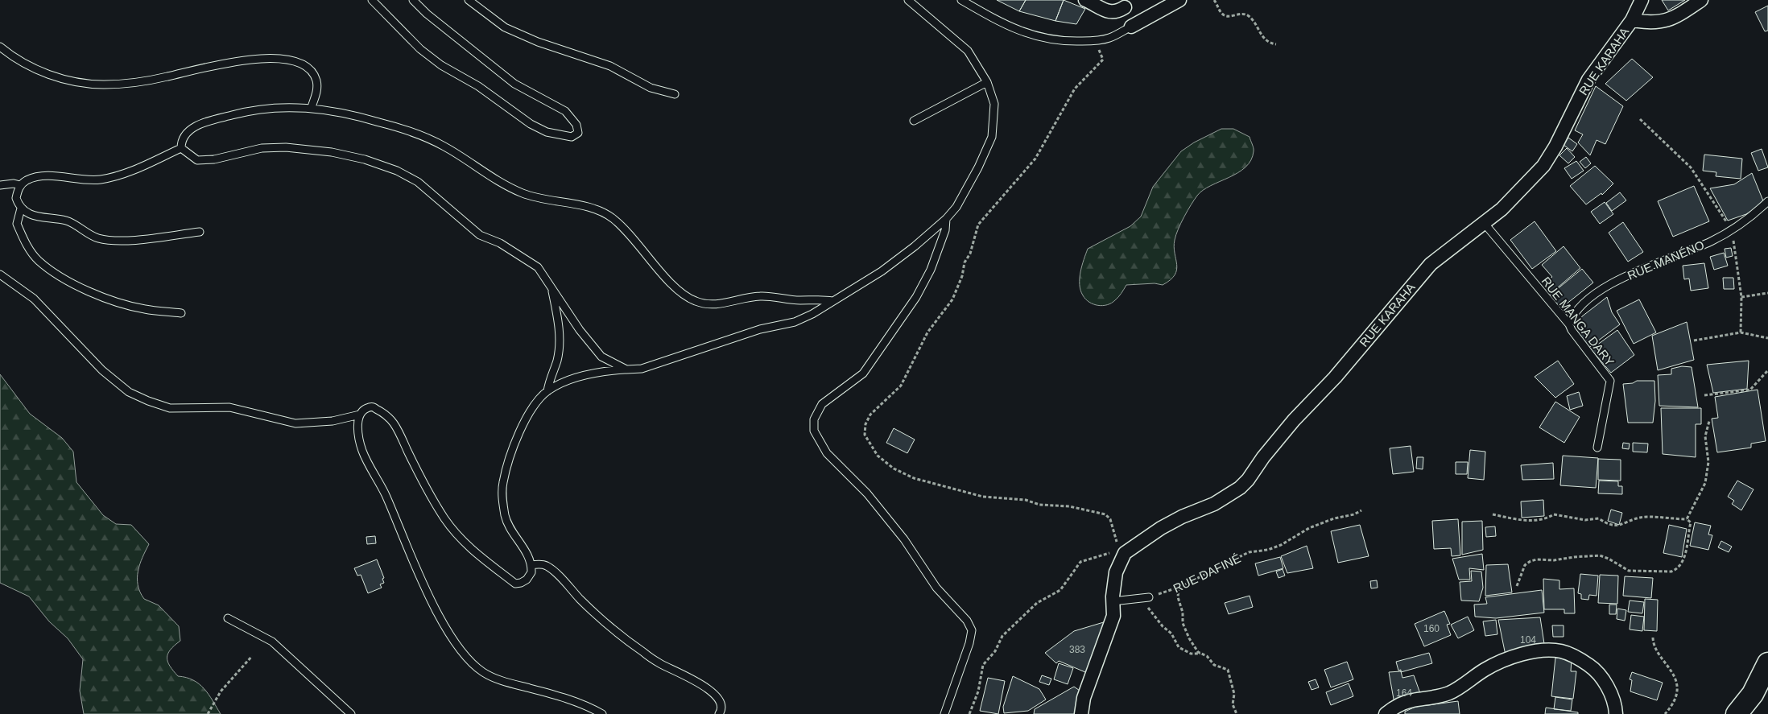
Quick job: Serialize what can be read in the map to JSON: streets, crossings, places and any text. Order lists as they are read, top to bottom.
{
  "streets": {
    "street": ["RUE KARAHA"],
    "lane": ["RUE MANÉNO", "RUE MANGA DARY"],
    "path": ["RUE DAFINÉ"]
  },
  "crossings": [
    ["RUE KARAHA", "RUE MANGA DARY"],
    ["RUE MANÉNO", "RUE MANGA DARY"]
  ],
  "house_numbers": [
    "160",
    "104",
    "383",
    "164"
  ]
}
